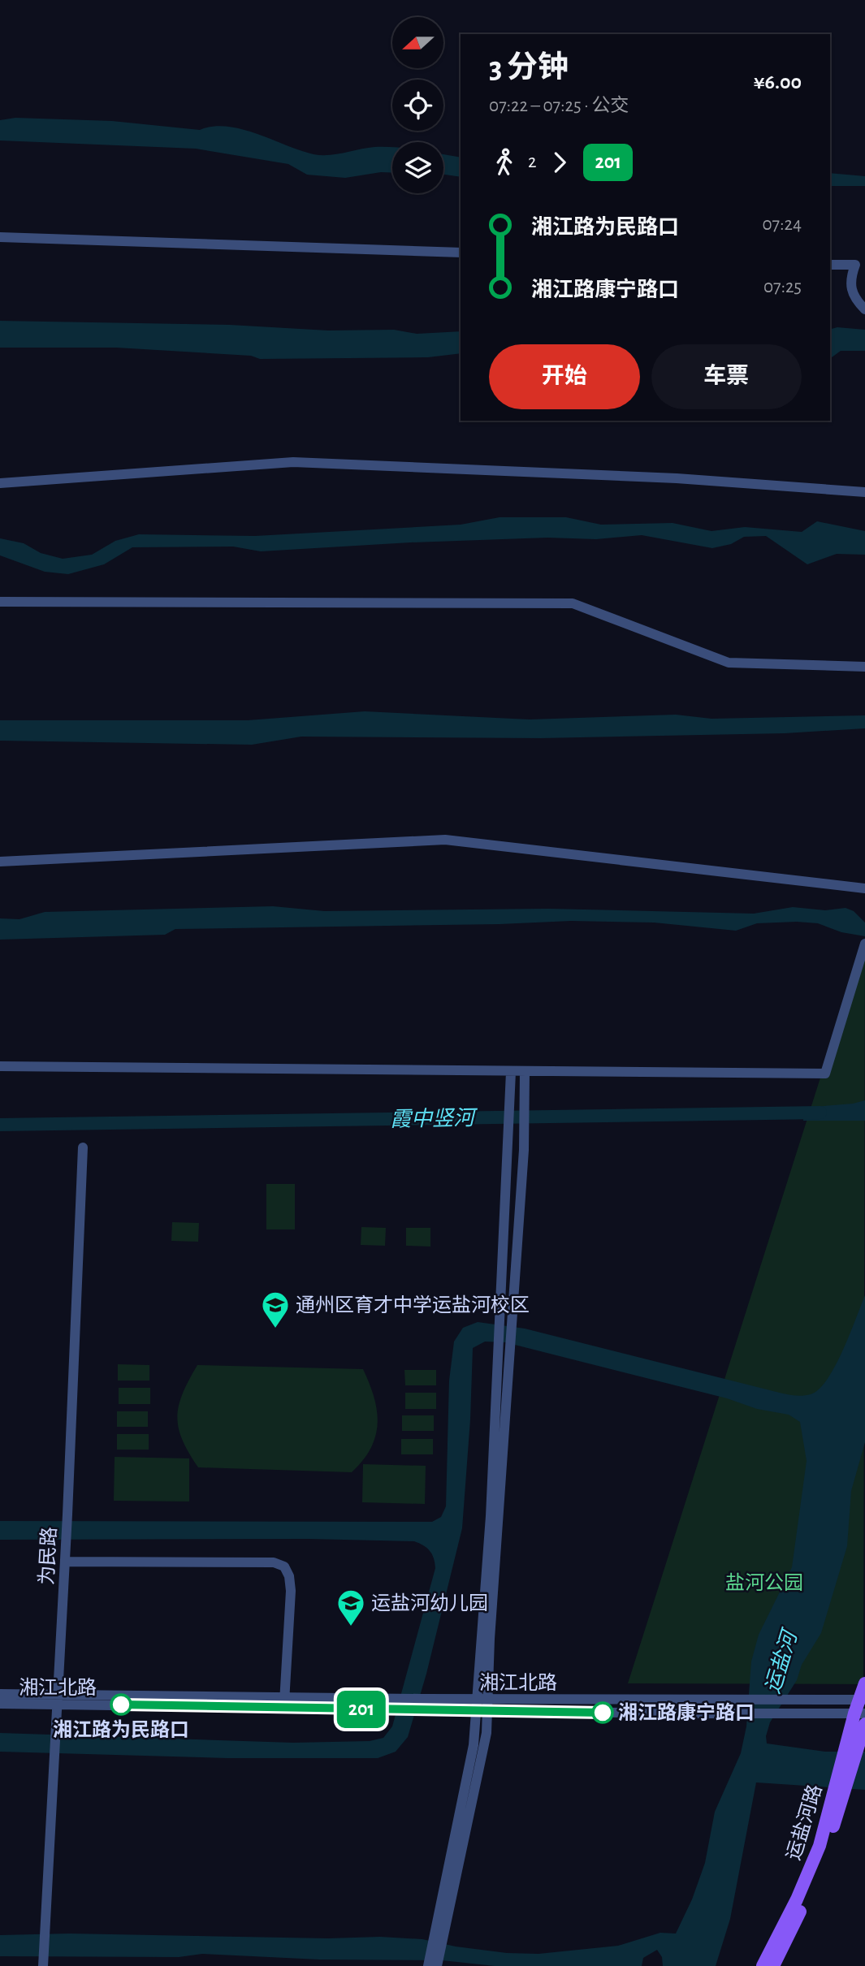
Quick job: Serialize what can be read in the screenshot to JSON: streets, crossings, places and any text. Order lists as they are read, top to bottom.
{
  "streets": {
    "main road": ["运盐河路"],
    "street": ["为民路", "湘江北路"]
  },
  "crossings": [
    ["为民路", "湘江北路"],
    ["湘江北路", "运盐河路"]
  ],
  "water": ["霞中竖河", "运盐河"],
  "parks": ["盐河公园"],
  "places": {
    "school or university": ["通州区育才中学运盐河校区", "运盐河幼儿园"],
    "other": ["湘江路为民路口", "湘江路康宁路口"]
  },
  "lines": ["bus line 201"],
  "north": "left",
  "page": {
    "on_map": "201",
    "heading": ["3 分钟", "07:22 – 07:25 · 公交", "¥6.00"],
    "legs": ["2", "201"],
    "list": [
      {
        "name": "湘江路为民路口",
        "value": "07:24"
      },
      {
        "name": "湘江路康宁路口",
        "value": "07:25"
      }
    ],
    "buttons": ["开始", "车票"]
  }
}
